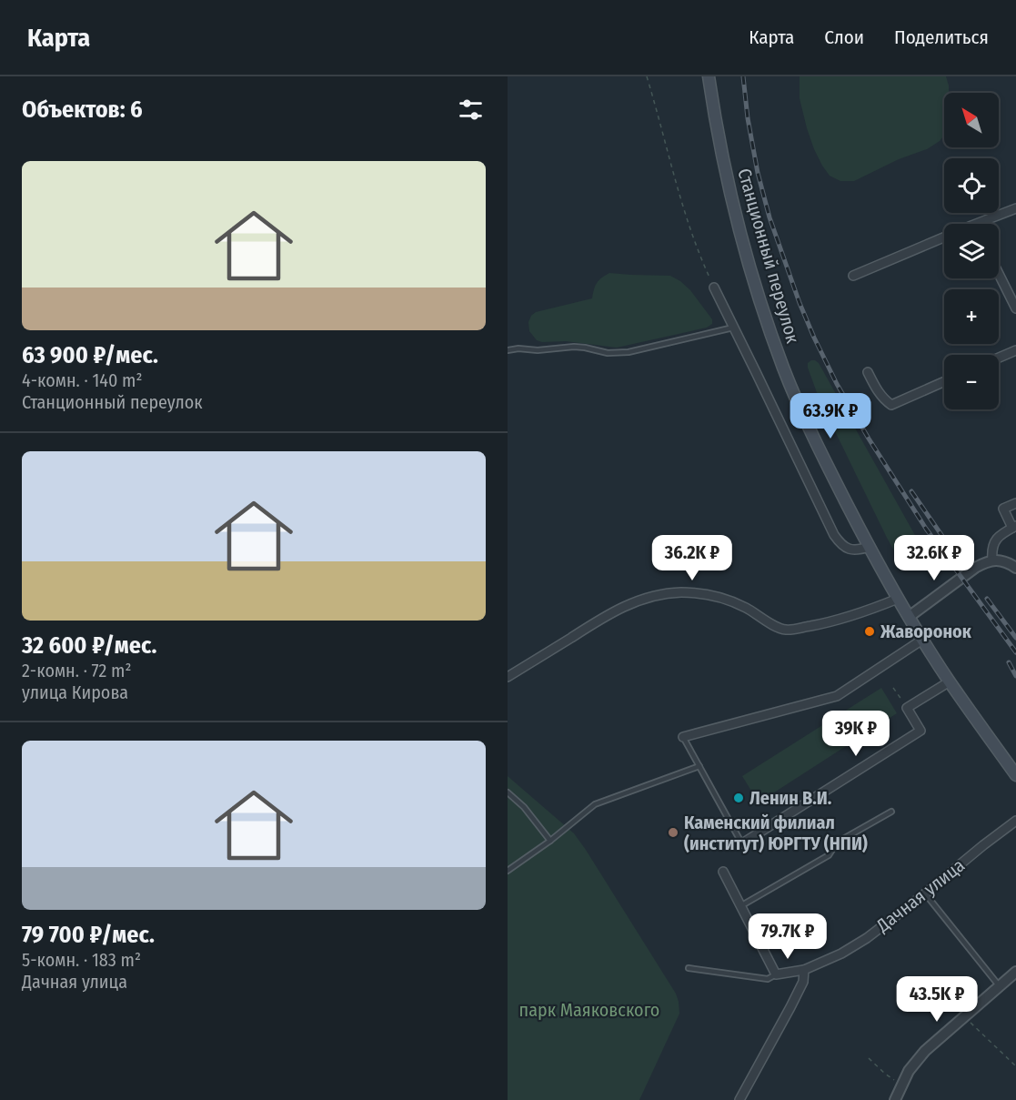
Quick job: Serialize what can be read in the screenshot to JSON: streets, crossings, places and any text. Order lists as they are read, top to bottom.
{
  "streets": {
    "main road": ["Станционный переулок"],
    "street": ["Дачная улица"]
  },
  "parks": ["парк Маяковского"],
  "places": ["Жаворонок", "Ленин В.И.", "Каменский филиал (институт) ЮРГТУ (НПИ)"],
  "north": "top left",
  "page": {
    "header": "Карта",
    "nav": ["Карта", "Слои", "Поделиться"],
    "heading": "Объектов: 6",
    "map_buttons": ["+", "−"],
    "list": [
      {
        "name": "63 900 ₽/мес.",
        "note": "4-комн. · 140 m² · Станционный переулок"
      },
      {
        "name": "32 600 ₽/мес.",
        "note": "2-комн. · 72 m² · улица Кирова"
      },
      {
        "name": "79 700 ₽/мес.",
        "note": "5-комн. · 183 m² · Дачная улица"
      }
    ],
    "price": [
      "63.9K ₽",
      "36.2K ₽",
      "32.6K ₽",
      "39K ₽",
      "79.7K ₽",
      "43.5K ₽"
    ]
  }
}
